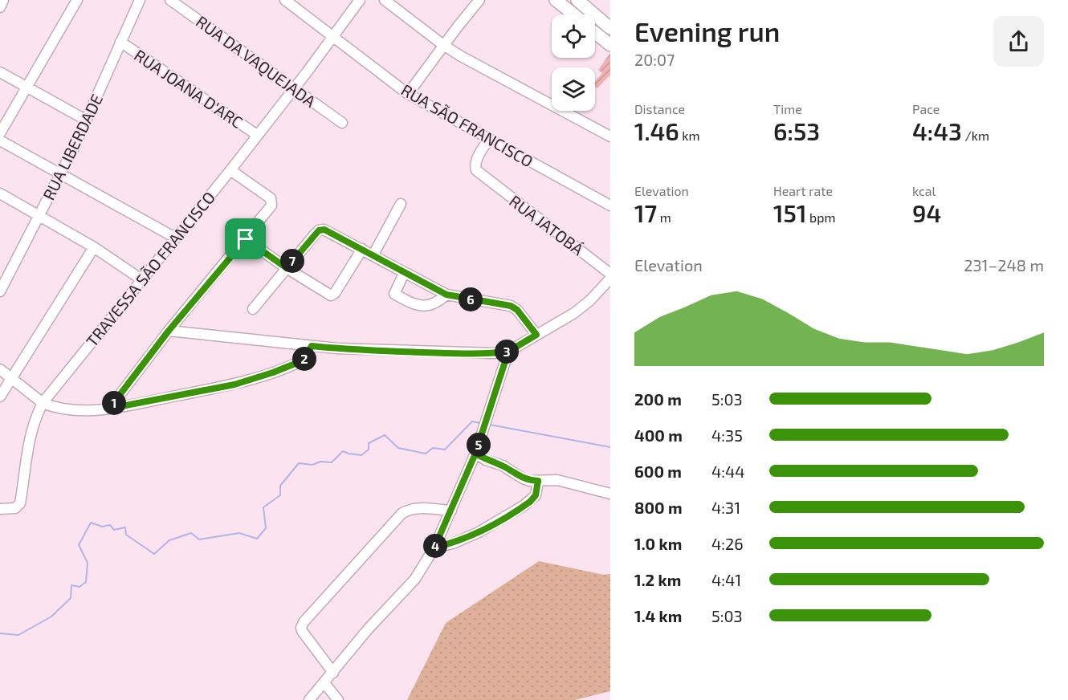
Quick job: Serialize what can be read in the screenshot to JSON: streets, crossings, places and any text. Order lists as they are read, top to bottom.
{
  "streets": {
    "street": [
      "RUA DA VAQUEJADA",
      "RUA JOANA D'ARC",
      "RUA SÃO FRANCISCO",
      "RUA LIBERDADE",
      "RUA JATOBÁ",
      "TRAVESSA SÃO FRANCISCO"
    ]
  },
  "crossings": [
    ["RUA DA VAQUEJADA", "TRAVESSA SÃO FRANCISCO"],
    ["RUA JOANA D'ARC", "RUA LIBERDADE"],
    ["RUA JOANA D'ARC", "TRAVESSA SÃO FRANCISCO"],
    ["RUA SÃO FRANCISCO", "RUA JATOBÁ"],
    ["RUA SÃO FRANCISCO", "TRAVESSA SÃO FRANCISCO"]
  ],
  "page": {
    "heading": ["Evening run", "20:07"],
    "stats": [
      ["Distance", "1.46 km"],
      ["Time", "6:53"],
      ["Pace", "4:43 /km"],
      ["Elevation", "17 m"],
      ["Heart rate", "151 bpm"],
      ["kcal", "94"]
    ],
    "chart": ["Elevation", "231–248 m"],
    "pins": [
      "7",
      "6",
      "3",
      "2",
      "1",
      "5",
      "4"
    ],
    "list": [
      {
        "name": "200 m",
        "note": "5:03"
      },
      {
        "name": "400 m",
        "note": "4:35"
      },
      {
        "name": "600 m",
        "note": "4:44"
      },
      {
        "name": "800 m",
        "note": "4:31"
      },
      {
        "name": "1.0 km",
        "note": "4:26"
      },
      {
        "name": "1.2 km",
        "note": "4:41"
      },
      {
        "name": "1.4 km",
        "note": "5:03"
      }
    ]
  }
}
